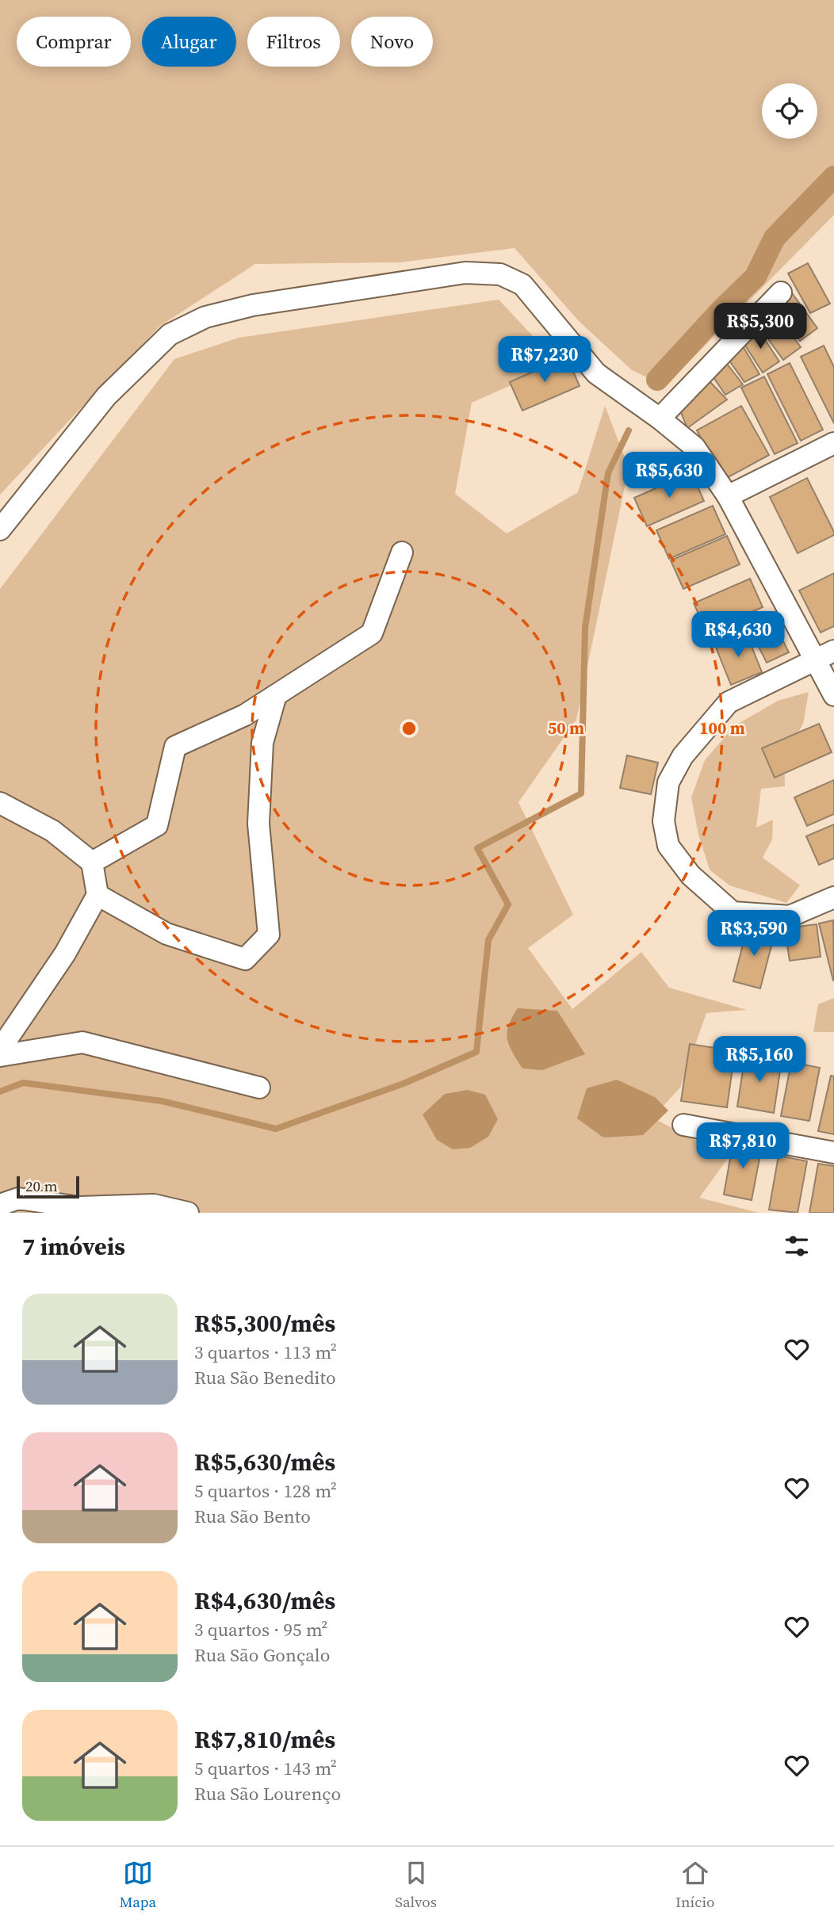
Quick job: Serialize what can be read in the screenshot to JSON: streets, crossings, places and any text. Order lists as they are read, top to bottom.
{
  "scale_bar": "20 m",
  "page": {
    "chip": [
      "Comprar",
      "Alugar",
      "Filtros",
      "Novo"
    ],
    "price": [
      "R$5,300",
      "R$7,230",
      "R$5,630",
      "R$4,630",
      "R$3,590",
      "R$5,160",
      "R$7,810"
    ],
    "scale": "20 m",
    "heading": "7 imóveis",
    "list": [
      {
        "name": "R$5,300/mês",
        "note": "3 quartos · 113 m² · Rua São Benedito"
      },
      {
        "name": "R$5,630/mês",
        "note": "5 quartos · 128 m² · Rua São Bento"
      },
      {
        "name": "R$4,630/mês",
        "note": "3 quartos · 95 m² · Rua São Gonçalo"
      },
      {
        "name": "R$7,810/mês",
        "note": "5 quartos · 143 m² · Rua São Lourenço"
      }
    ],
    "tabs": ["Mapa", "Salvos", "Início"]
  },
  "rings": ["50 m", "100 m"]
}
